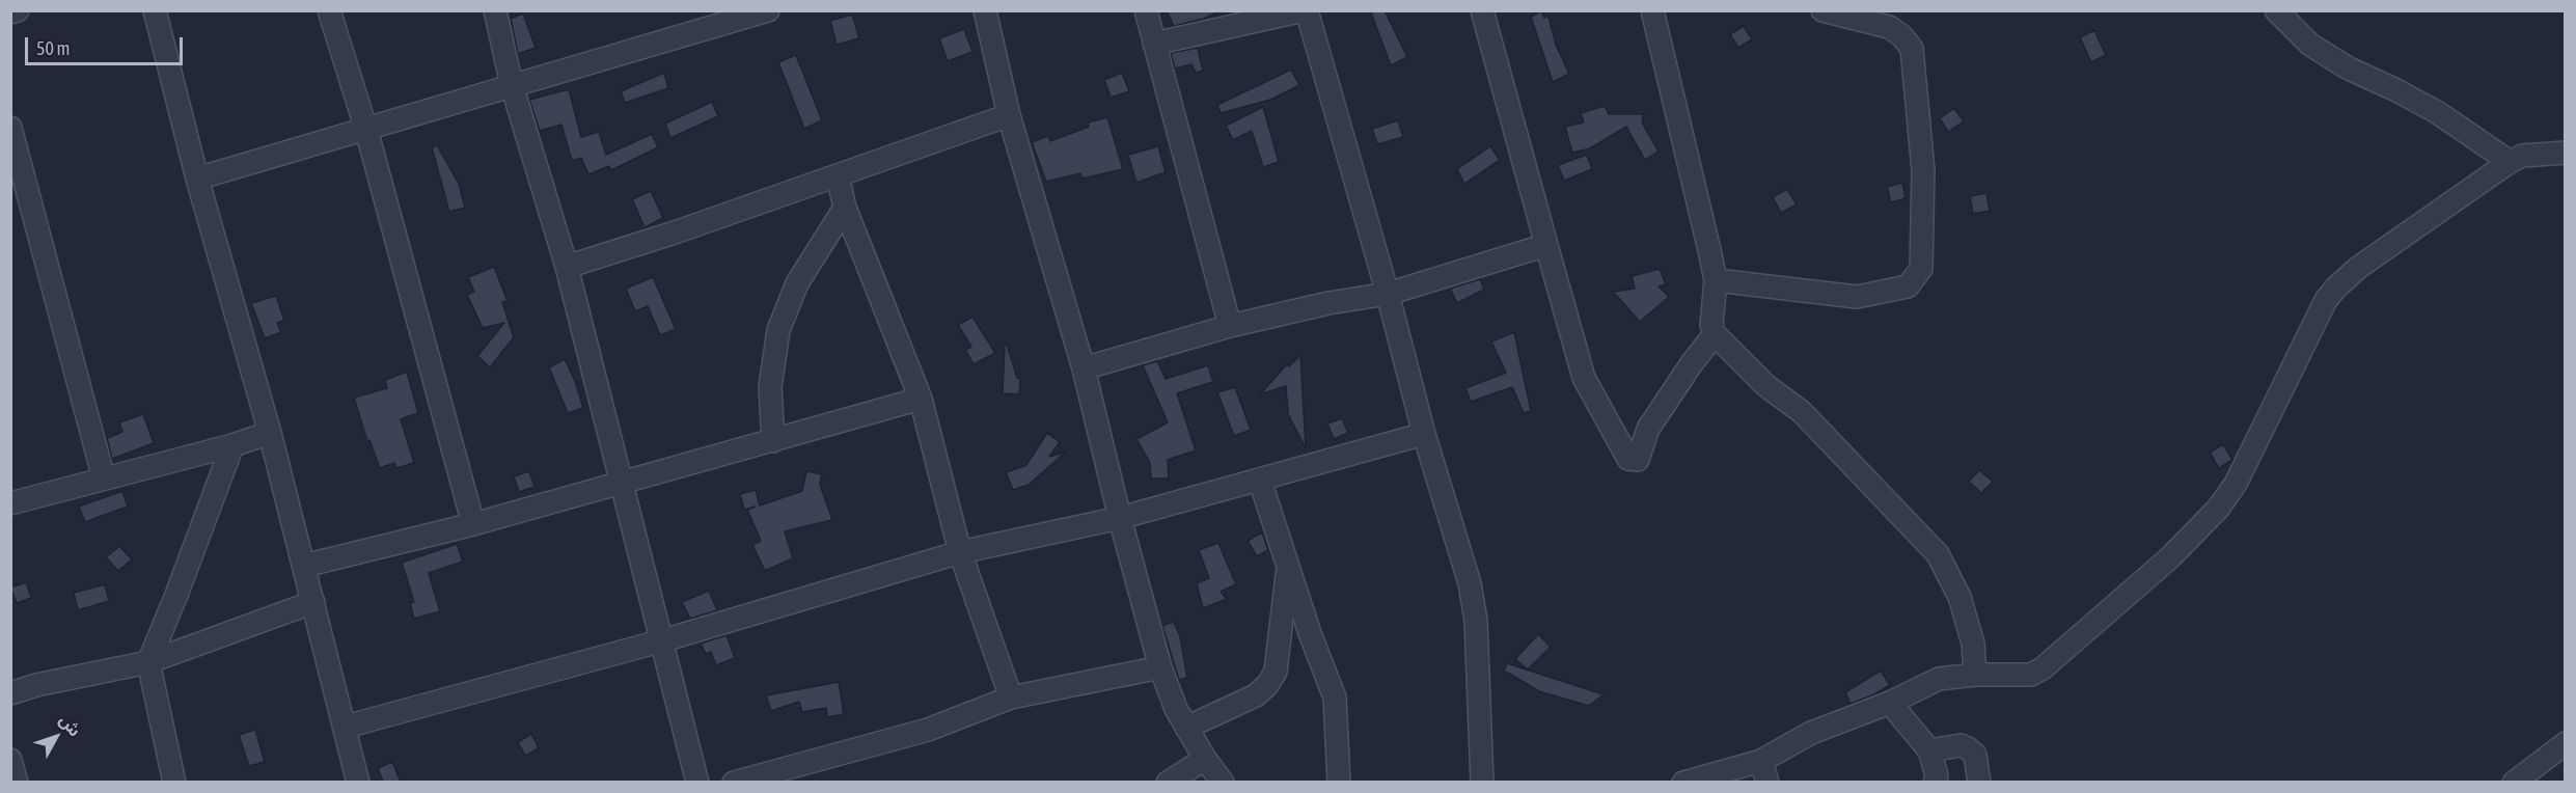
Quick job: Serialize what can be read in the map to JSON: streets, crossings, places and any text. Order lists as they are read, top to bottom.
{
  "scale_bar": "50 m",
  "north": "top right"
}
